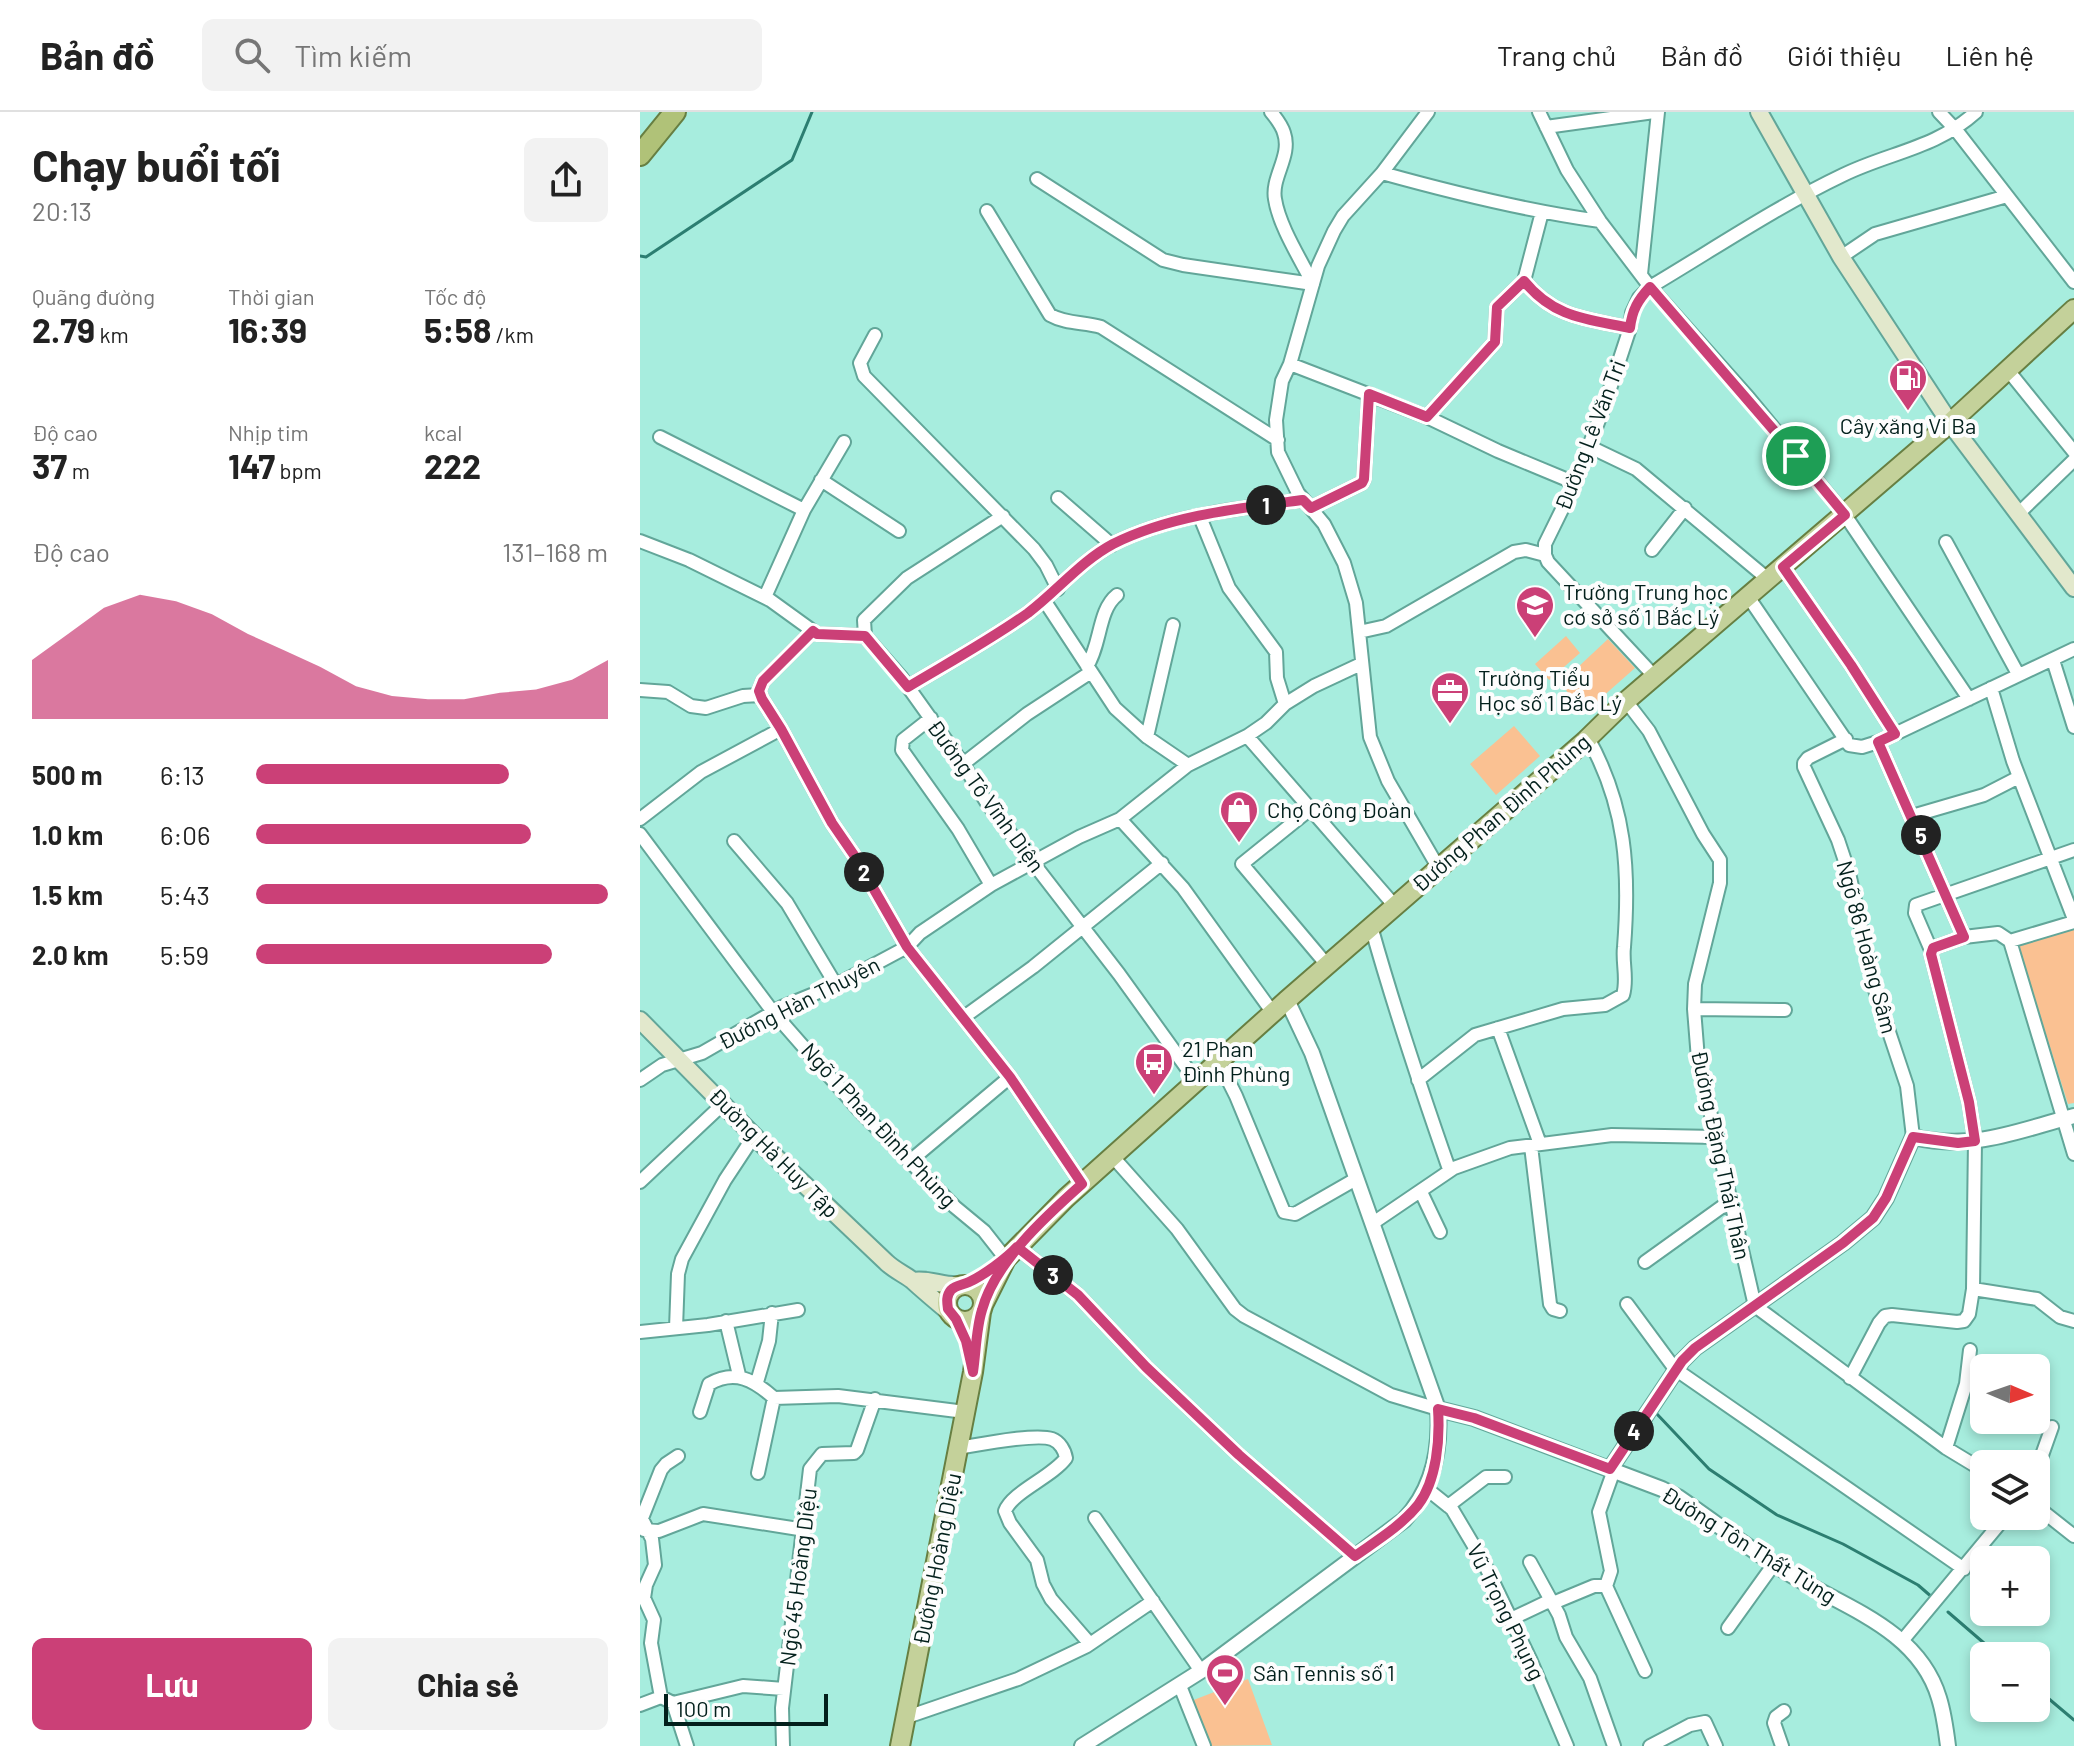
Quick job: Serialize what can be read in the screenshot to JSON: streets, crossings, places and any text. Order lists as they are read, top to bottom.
{
  "streets": {
    "main road": ["Đường Phan Đình Phùng", "Đường Hà Huy Tập", "Đường Hoàng Diệu"],
    "street": [
      "Đường Lê Văn Tri",
      "Đường Tô Vĩnh Diện",
      "Ngõ 86 Hoàng Sâm",
      "Đường Hàn Thuyên",
      "Ngõ 1 Phan Đình Phùng",
      "Đường Đặng Thái Thân",
      "Đường Tôn Thất Tùng",
      "Ngõ 45 Hoàng Diệu",
      "Vũ Trọng Phụng"
    ]
  },
  "crossings": [
    ["Đường Tô Vĩnh Diện", "Đường Phan Đình Phùng"],
    ["Đường Tô Vĩnh Diện", "Đường Hàn Thuyên"],
    ["Đường Phan Đình Phùng", "Ngõ 1 Phan Đình Phùng"],
    ["Đường Phan Đình Phùng", "Đường Hà Huy Tập"],
    ["Đường Phan Đình Phùng", "Đường Đặng Thái Thân"],
    ["Đường Phan Đình Phùng", "Đường Hoàng Diệu"],
    ["Đường Hàn Thuyên", "Ngõ 1 Phan Đình Phùng"],
    ["Đường Hàn Thuyên", "Đường Hà Huy Tập"],
    ["Đường Hà Huy Tập", "Đường Hoàng Diệu"]
  ],
  "places": {
    "fuel station": ["Cây xăng Vi Ba"],
    "school or university": ["Trường Trung học cơ sở số 1 Bắc Lý"],
    "office": ["Trường Tiểu Học số 1 Bắc Lý"],
    "shop": ["Chợ Công Đoàn"],
    "bus stop": ["21 Phan Đình Phùng"],
    "sports": ["Sân Tennis số 1"]
  },
  "scale_bar": "100 m",
  "north": "right",
  "page": {
    "header": "Bản đồ",
    "search": "Tìm kiếm",
    "nav": [
      "Trang chủ",
      "Bản đồ",
      "Giới thiệu",
      "Liên hệ"
    ],
    "heading": ["Chạy buổi tối", "20:13"],
    "stats": [
      ["Quãng đường", "2.79 km"],
      ["Thời gian", "16:39"],
      ["Tốc độ", "5:58 /km"],
      ["Độ cao", "37 m"],
      ["Nhịp tim", "147 bpm"],
      ["kcal", "222"]
    ],
    "pins": [
      "1",
      "5",
      "2",
      "3",
      "4"
    ],
    "chart": ["Độ cao", "131–168 m"],
    "list": [
      {
        "name": "500 m",
        "note": "6:13"
      },
      {
        "name": "1.0 km",
        "note": "6:06"
      },
      {
        "name": "1.5 km",
        "note": "5:43"
      },
      {
        "name": "2.0 km",
        "note": "5:59"
      }
    ],
    "map_buttons": ["+", "−"],
    "buttons": ["Lưu", "Chia sẻ"],
    "scale": "100 m"
  }
}
